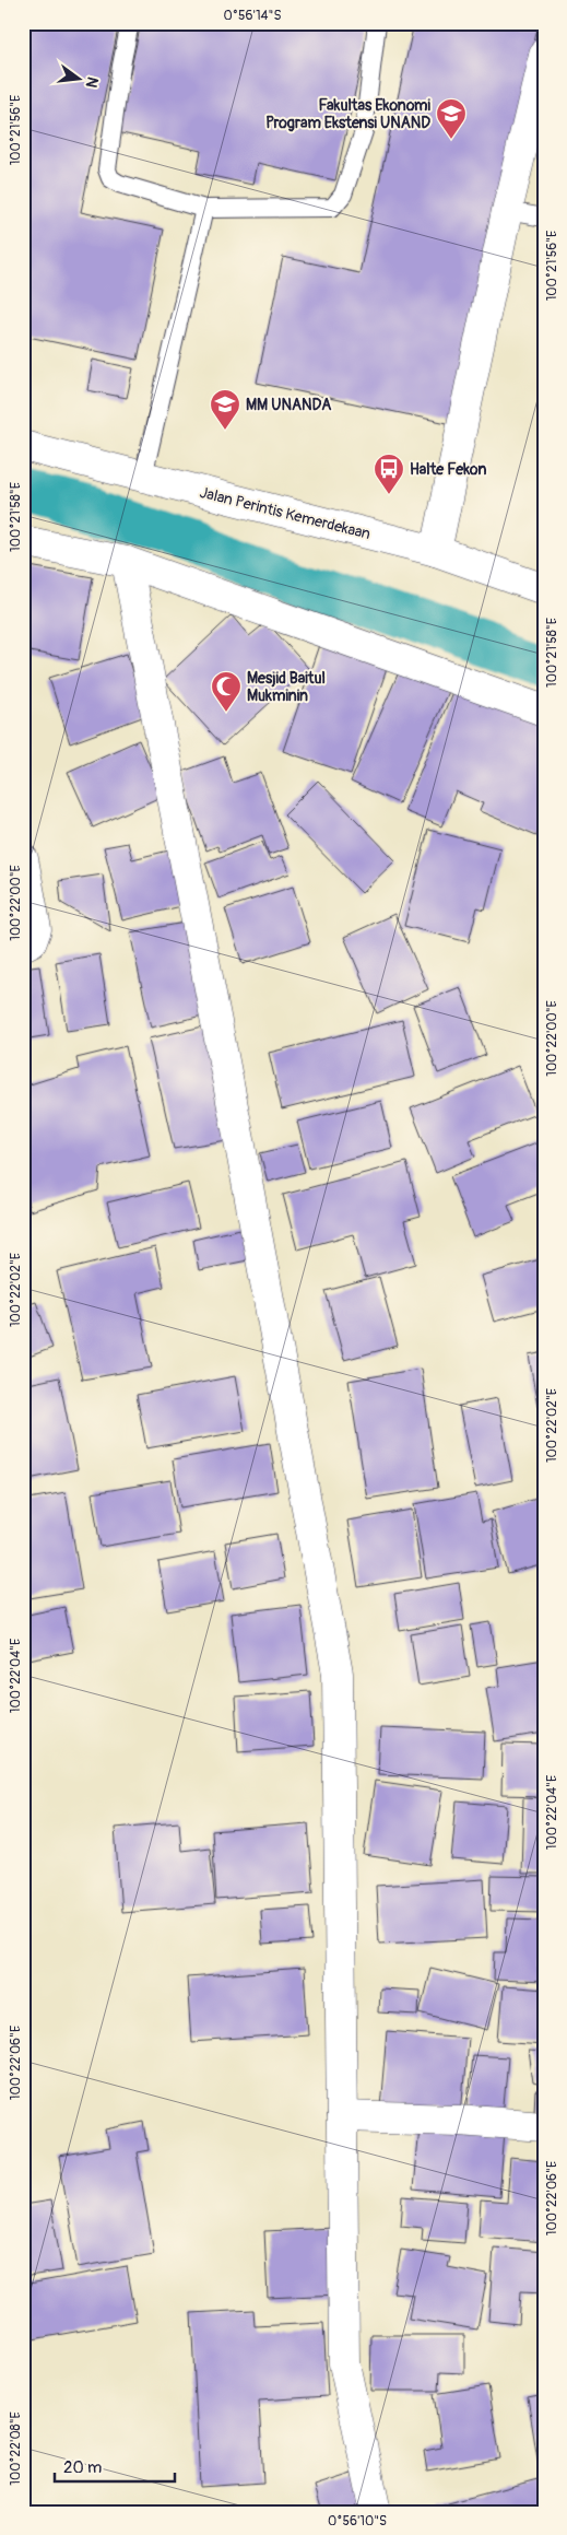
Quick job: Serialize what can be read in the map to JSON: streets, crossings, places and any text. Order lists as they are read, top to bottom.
{
  "streets": {
    "street": ["Jalan Perintis Kemerdekaan"]
  },
  "places": {
    "school or university": ["Fakultas Ekonomi Program Ekstensi UNAND", "MM UNANDA"],
    "bus stop": ["Halte Fekon"],
    "mosque": ["Mesjid Baitul Mukminin"]
  },
  "scale_bar": "20 m",
  "north": "right",
  "coordinates": [
    "0°56'14\"S",
    "100°21'56\"E",
    "100°21'58\"E",
    "100°22'00\"E",
    "100°22'02\"E",
    "100°22'04\"E",
    "100°22'06\"E",
    "100°22'08\"E",
    "0°56'10\"S"
  ]
}
